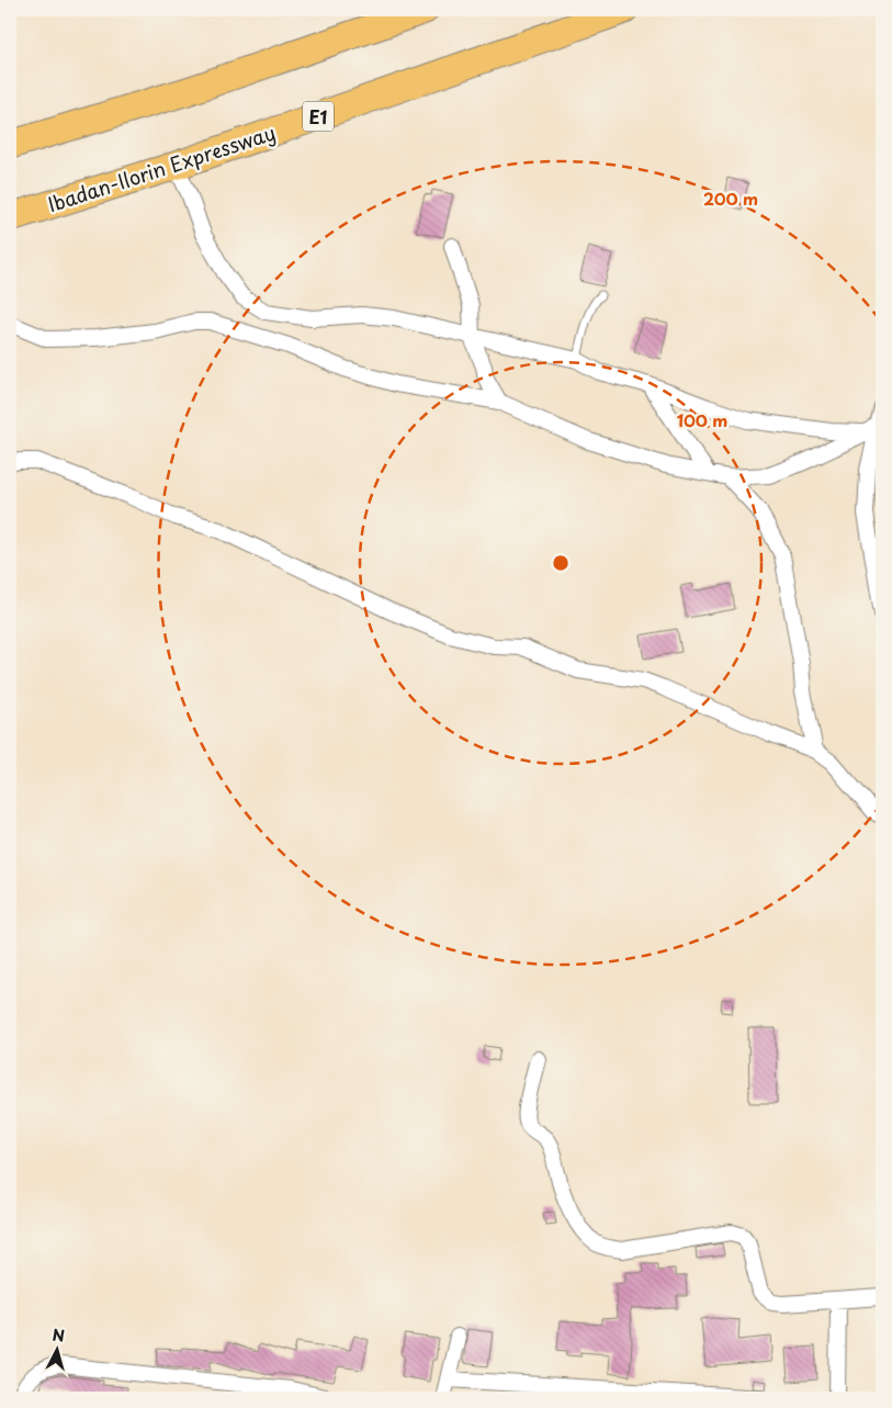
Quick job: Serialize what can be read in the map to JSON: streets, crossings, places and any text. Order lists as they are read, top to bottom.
{
  "streets": {
    "highway": ["E1", "Ibadan-Ilorin Expressway"]
  },
  "north": "top",
  "rings": ["200 m", "100 m"]
}
